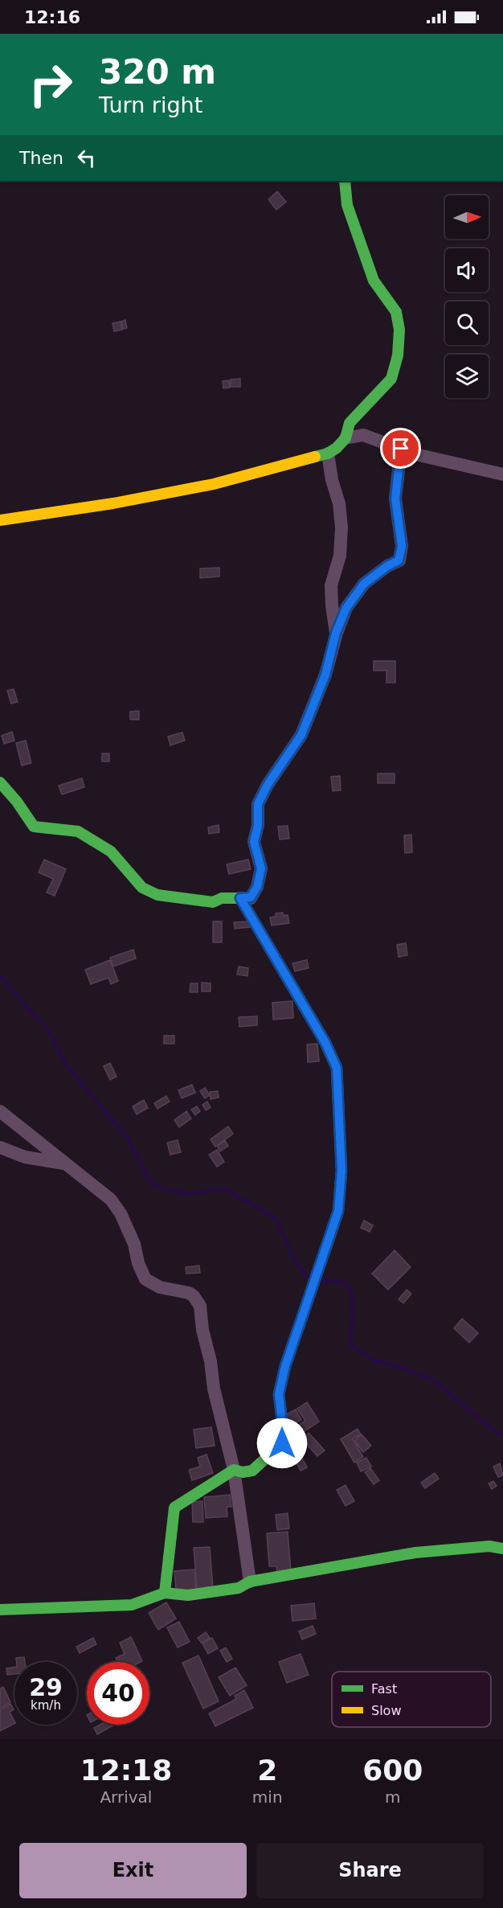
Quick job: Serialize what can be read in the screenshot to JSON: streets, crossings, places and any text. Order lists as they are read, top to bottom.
{
  "legend": ["Fast", "Slow"],
  "north": "right",
  "page": {
    "status": "12:16",
    "turn": ["320 m", "Turn right"],
    "then": "Then",
    "speed": "29 km/h",
    "limit": "40",
    "eta": [
      "12:18",
      "Arrival",
      "2",
      "min",
      "600",
      "m"
    ],
    "buttons": ["Exit", "Share"]
  }
}
